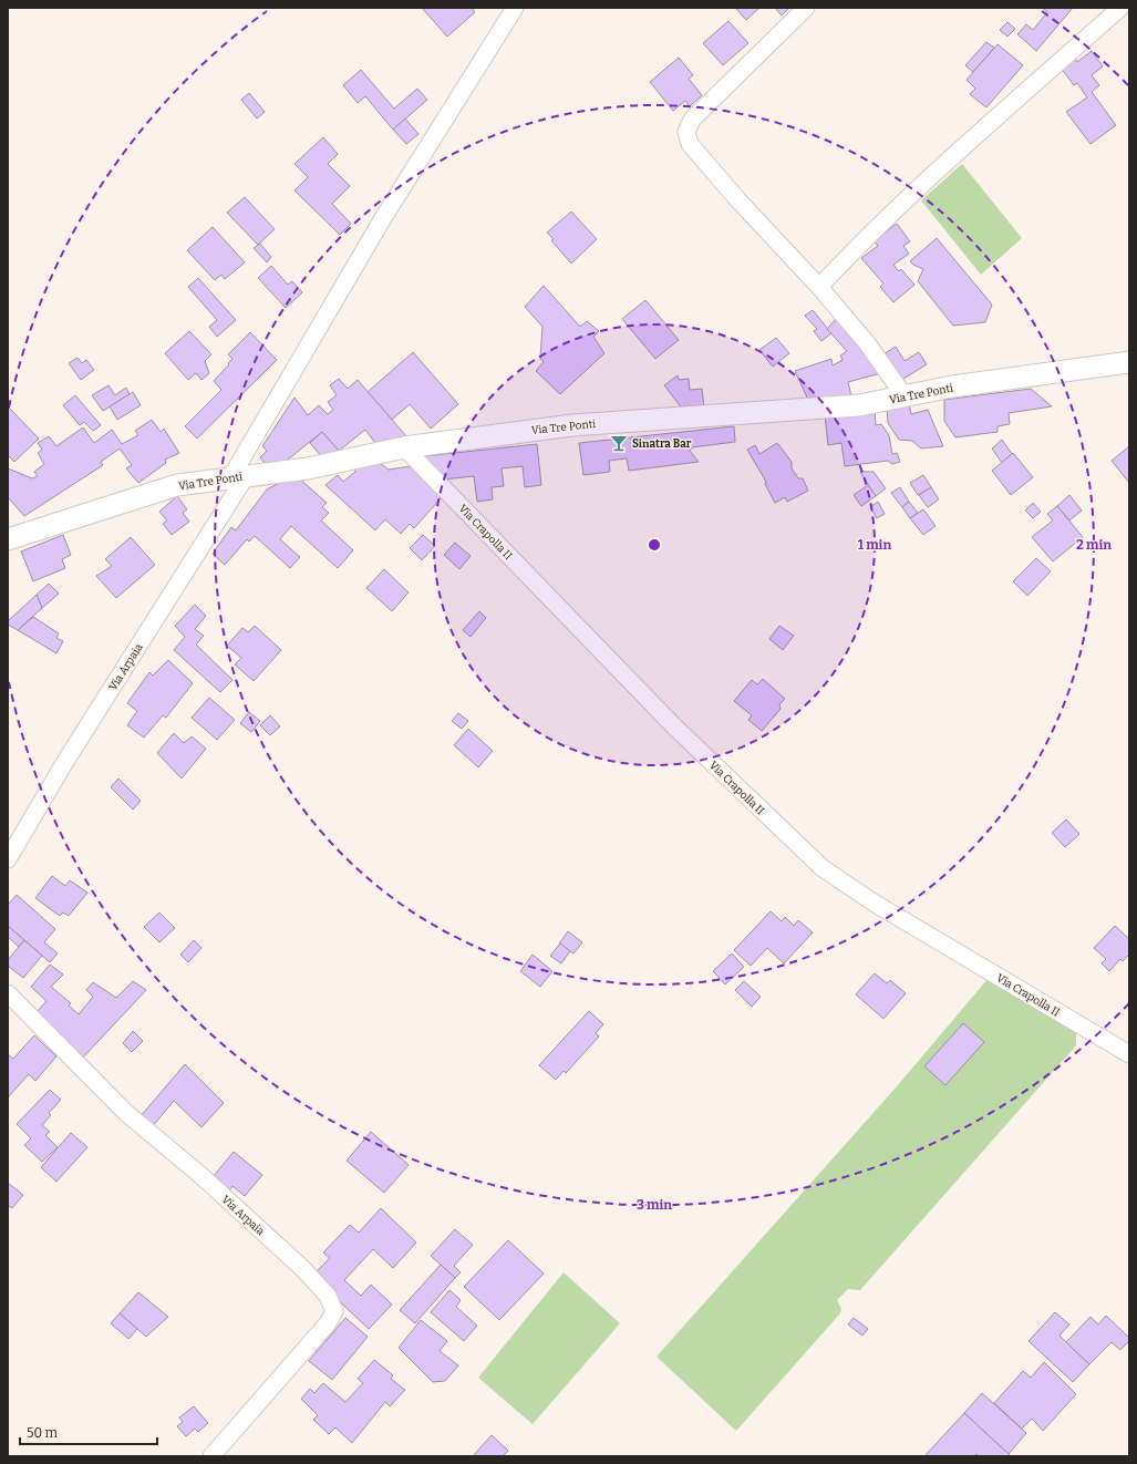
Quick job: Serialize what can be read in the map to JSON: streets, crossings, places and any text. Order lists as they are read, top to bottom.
{
  "streets": {
    "street": ["Via Tre Ponti", "Via Crapolla II", "Via Arpaia"]
  },
  "crossings": [
    ["Via Tre Ponti", "Via Crapolla II"],
    ["Via Tre Ponti", "Via Arpaia"]
  ],
  "places": {
    "bar": ["Sinatra Bar"]
  },
  "scale_bar": "50 m",
  "rings": ["1 min", "2 min", "3 min"]
}
